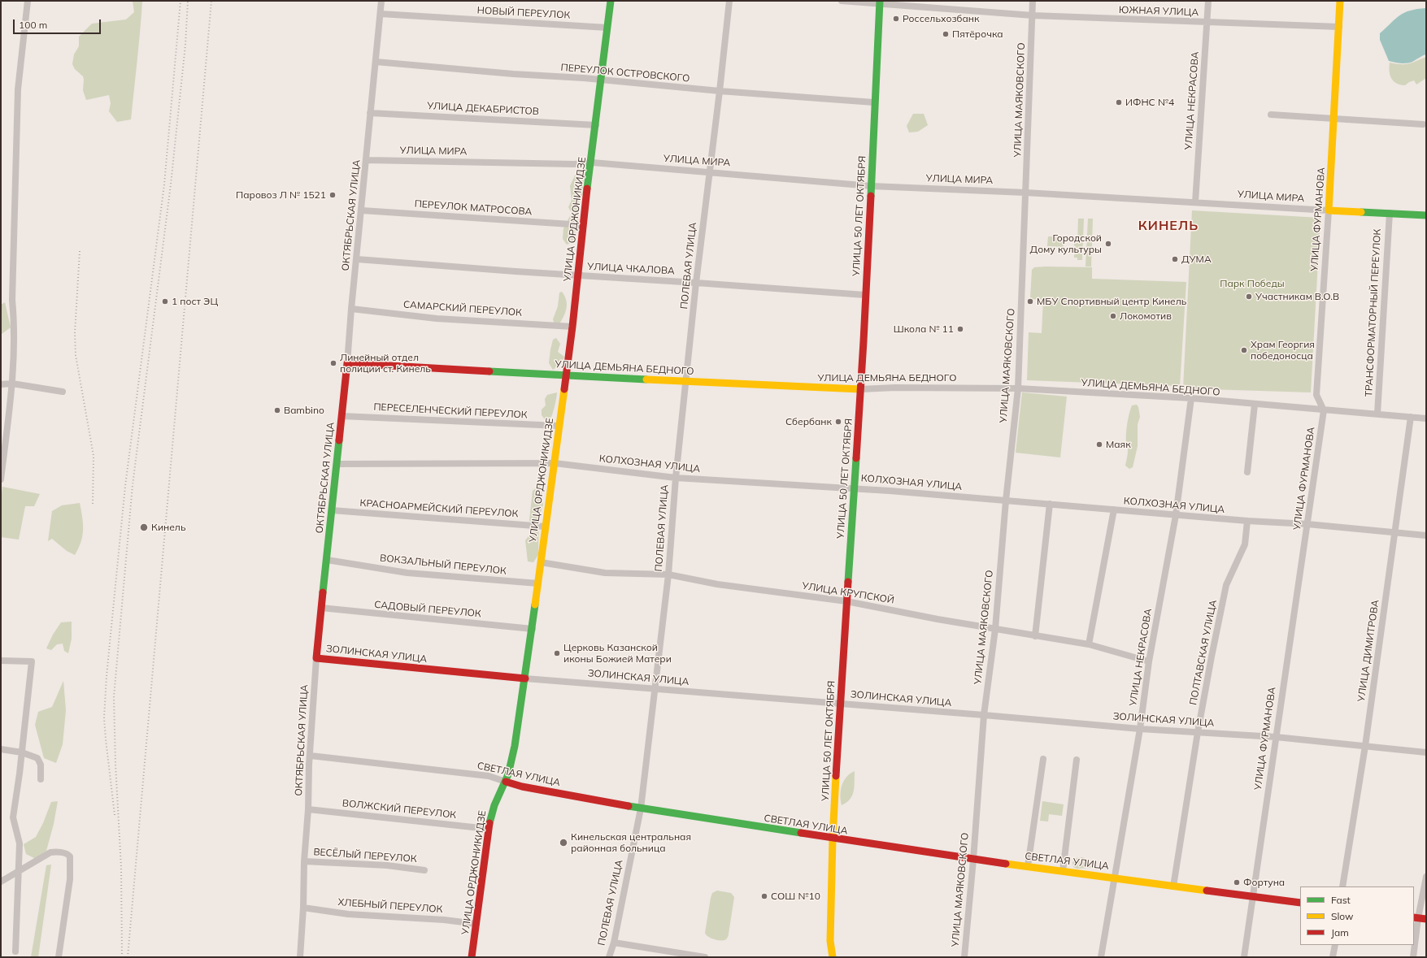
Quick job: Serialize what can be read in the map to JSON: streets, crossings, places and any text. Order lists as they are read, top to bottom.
{
  "streets": {
    "main road": [
      "УЛИЦА МИРА",
      "ОКТЯБРЬСКАЯ УЛИЦА",
      "УЛИЦА 50 ЛЕТ ОКТЯБРЯ",
      "УЛИЦА ОРДЖОНИКИДЗЕ",
      "УЛИЦА ФУРМАНОВА",
      "УЛИЦА ДЕМЬЯНА БЕДНОГО",
      "ЗОЛИНСКАЯ УЛИЦА",
      "СВЕТЛАЯ УЛИЦА"
    ],
    "street": [
      "ЮЖНАЯ УЛИЦА",
      "НОВЫЙ ПЕРЕУЛОК",
      "ПЕРЕУЛОК ОСТРОВСКОГО",
      "УЛИЦА МАЯКОВСКОГО",
      "УЛИЦА НЕКРАСОВА",
      "УЛИЦА ДЕКАБРИСТОВ",
      "ПЕРЕУЛОК МАТРОСОВА",
      "ПОЛЕВАЯ УЛИЦА",
      "УЛИЦА ЧКАЛОВА",
      "САМАРСКИЙ ПЕРЕУЛОК",
      "ТРАНСФОРМАТОРНЫЙ ПЕРЕУЛОК",
      "ПЕРЕСЕЛЕНЧЕСКИЙ ПЕРЕУЛОК",
      "КОЛХОЗНАЯ УЛИЦА",
      "КРАСНОАРМЕЙСКИЙ ПЕРЕУЛОК",
      "ВОКЗАЛЬНЫЙ ПЕРЕУЛОК",
      "УЛИЦА КРУПСКОЙ",
      "САДОВЫЙ ПЕРЕУЛОК",
      "УЛИЦА ДИМИТРОВА",
      "ПОЛТАВСКАЯ УЛИЦА",
      "ВОЛЖСКИЙ ПЕРЕУЛОК",
      "ВЕСЁЛЫЙ ПЕРЕУЛОК",
      "ХЛЕБНЫЙ ПЕРЕУЛОК"
    ]
  },
  "crossings": [
    ["ЮЖНАЯ УЛИЦА", "УЛИЦА МАЯКОВСКОГО"],
    ["ЮЖНАЯ УЛИЦА", "УЛИЦА НЕКРАСОВА"],
    ["ЮЖНАЯ УЛИЦА", "УЛИЦА 50 ЛЕТ ОКТЯБРЯ"],
    ["ЮЖНАЯ УЛИЦА", "УЛИЦА ФУРМАНОВА"],
    ["НОВЫЙ ПЕРЕУЛОК", "ОКТЯБРЬСКАЯ УЛИЦА"],
    ["НОВЫЙ ПЕРЕУЛОК", "УЛИЦА ОРДЖОНИКИДЗЕ"],
    ["ПЕРЕУЛОК ОСТРОВСКОГО", "ОКТЯБРЬСКАЯ УЛИЦА"],
    ["ПЕРЕУЛОК ОСТРОВСКОГО", "УЛИЦА 50 ЛЕТ ОКТЯБРЯ"],
    ["ПЕРЕУЛОК ОСТРОВСКОГО", "УЛИЦА ОРДЖОНИКИДЗЕ"],
    ["ПЕРЕУЛОК ОСТРОВСКОГО", "ПОЛЕВАЯ УЛИЦА"],
    ["УЛИЦА МАЯКОВСКОГО", "УЛИЦА МИРА"],
    ["УЛИЦА МАЯКОВСКОГО", "УЛИЦА ДЕМЬЯНА БЕДНОГО"],
    ["УЛИЦА МАЯКОВСКОГО", "КОЛХОЗНАЯ УЛИЦА"],
    ["УЛИЦА МАЯКОВСКОГО", "УЛИЦА КРУПСКОЙ"],
    ["УЛИЦА МАЯКОВСКОГО", "ЗОЛИНСКАЯ УЛИЦА"],
    ["УЛИЦА МАЯКОВСКОГО", "СВЕТЛАЯ УЛИЦА"],
    ["УЛИЦА НЕКРАСОВА", "УЛИЦА МИРА"],
    ["УЛИЦА НЕКРАСОВА", "УЛИЦА ДЕМЬЯНА БЕДНОГО"],
    ["УЛИЦА НЕКРАСОВА", "КОЛХОЗНАЯ УЛИЦА"],
    ["УЛИЦА НЕКРАСОВА", "УЛИЦА КРУПСКОЙ"],
    ["УЛИЦА НЕКРАСОВА", "ЗОЛИНСКАЯ УЛИЦА"],
    ["УЛИЦА НЕКРАСОВА", "СВЕТЛАЯ УЛИЦА"],
    ["УЛИЦА ДЕКАБРИСТОВ", "ОКТЯБРЬСКАЯ УЛИЦА"],
    ["УЛИЦА ДЕКАБРИСТОВ", "УЛИЦА ОРДЖОНИКИДЗЕ"],
    ["УЛИЦА МИРА", "ОКТЯБРЬСКАЯ УЛИЦА"],
    ["УЛИЦА МИРА", "УЛИЦА 50 ЛЕТ ОКТЯБРЯ"],
    ["УЛИЦА МИРА", "УЛИЦА ОРДЖОНИКИДЗЕ"],
    ["УЛИЦА МИРА", "УЛИЦА ФУРМАНОВА"],
    ["УЛИЦА МИРА", "ПОЛЕВАЯ УЛИЦА"],
    ["УЛИЦА МИРА", "ТРАНСФОРМАТОРНЫЙ ПЕРЕУЛОК"],
    ["ПЕРЕУЛОК МАТРОСОВА", "ОКТЯБРЬСКАЯ УЛИЦА"],
    ["ПЕРЕУЛОК МАТРОСОВА", "УЛИЦА ОРДЖОНИКИДЗЕ"],
    ["ОКТЯБРЬСКАЯ УЛИЦА", "УЛИЦА ЧКАЛОВА"],
    ["ОКТЯБРЬСКАЯ УЛИЦА", "САМАРСКИЙ ПЕРЕУЛОК"],
    ["ОКТЯБРЬСКАЯ УЛИЦА", "УЛИЦА ДЕМЬЯНА БЕДНОГО"],
    ["ОКТЯБРЬСКАЯ УЛИЦА", "ПЕРЕСЕЛЕНЧЕСКИЙ ПЕРЕУЛОК"],
    ["ОКТЯБРЬСКАЯ УЛИЦА", "КОЛХОЗНАЯ УЛИЦА"],
    ["ОКТЯБРЬСКАЯ УЛИЦА", "КРАСНОАРМЕЙСКИЙ ПЕРЕУЛОК"],
    ["ОКТЯБРЬСКАЯ УЛИЦА", "ВОКЗАЛЬНЫЙ ПЕРЕУЛОК"],
    ["ОКТЯБРЬСКАЯ УЛИЦА", "САДОВЫЙ ПЕРЕУЛОК"],
    ["ОКТЯБРЬСКАЯ УЛИЦА", "ЗОЛИНСКАЯ УЛИЦА"],
    ["ОКТЯБРЬСКАЯ УЛИЦА", "СВЕТЛАЯ УЛИЦА"],
    ["ОКТЯБРЬСКАЯ УЛИЦА", "ВОЛЖСКИЙ ПЕРЕУЛОК"],
    ["ОКТЯБРЬСКАЯ УЛИЦА", "ВЕСЁЛЫЙ ПЕРЕУЛОК"],
    ["ОКТЯБРЬСКАЯ УЛИЦА", "ХЛЕБНЫЙ ПЕРЕУЛОК"],
    ["УЛИЦА 50 ЛЕТ ОКТЯБРЯ", "УЛИЦА ЧКАЛОВА"],
    ["УЛИЦА 50 ЛЕТ ОКТЯБРЯ", "УЛИЦА ДЕМЬЯНА БЕДНОГО"],
    ["УЛИЦА 50 ЛЕТ ОКТЯБРЯ", "КОЛХОЗНАЯ УЛИЦА"],
    ["УЛИЦА 50 ЛЕТ ОКТЯБРЯ", "УЛИЦА КРУПСКОЙ"],
    ["УЛИЦА 50 ЛЕТ ОКТЯБРЯ", "ЗОЛИНСКАЯ УЛИЦА"],
    ["УЛИЦА 50 ЛЕТ ОКТЯБРЯ", "СВЕТЛАЯ УЛИЦА"],
    ["УЛИЦА ОРДЖОНИКИДЗЕ", "УЛИЦА ЧКАЛОВА"],
    ["УЛИЦА ОРДЖОНИКИДЗЕ", "САМАРСКИЙ ПЕРЕУЛОК"],
    ["УЛИЦА ОРДЖОНИКИДЗЕ", "УЛИЦА ДЕМЬЯНА БЕДНОГО"],
    ["УЛИЦА ОРДЖОНИКИДЗЕ", "ПЕРЕСЕЛЕНЧЕСКИЙ ПЕРЕУЛОК"],
    ["УЛИЦА ОРДЖОНИКИДЗЕ", "КОЛХОЗНАЯ УЛИЦА"],
    ["УЛИЦА ОРДЖОНИКИДЗЕ", "КРАСНОАРМЕЙСКИЙ ПЕРЕУЛОК"],
    ["УЛИЦА ОРДЖОНИКИДЗЕ", "ВОКЗАЛЬНЫЙ ПЕРЕУЛОК"],
    ["УЛИЦА ОРДЖОНИКИДЗЕ", "УЛИЦА КРУПСКОЙ"],
    ["УЛИЦА ОРДЖОНИКИДЗЕ", "САДОВЫЙ ПЕРЕУЛОК"],
    ["УЛИЦА ОРДЖОНИКИДЗЕ", "ЗОЛИНСКАЯ УЛИЦА"],
    ["УЛИЦА ОРДЖОНИКИДЗЕ", "СВЕТЛАЯ УЛИЦА"],
    ["УЛИЦА ОРДЖОНИКИДЗЕ", "ВОЛЖСКИЙ ПЕРЕУЛОК"],
    ["УЛИЦА ОРДЖОНИКИДЗЕ", "ХЛЕБНЫЙ ПЕРЕУЛОК"],
    ["УЛИЦА ФУРМАНОВА", "УЛИЦА ДЕМЬЯНА БЕДНОГО"],
    ["УЛИЦА ФУРМАНОВА", "КОЛХОЗНАЯ УЛИЦА"],
    ["УЛИЦА ФУРМАНОВА", "ЗОЛИНСКАЯ УЛИЦА"],
    ["УЛИЦА ФУРМАНОВА", "СВЕТЛАЯ УЛИЦА"],
    ["ПОЛЕВАЯ УЛИЦА", "УЛИЦА ЧКАЛОВА"],
    ["ПОЛЕВАЯ УЛИЦА", "УЛИЦА ДЕМЬЯНА БЕДНОГО"],
    ["ПОЛЕВАЯ УЛИЦА", "КОЛХОЗНАЯ УЛИЦА"],
    ["ПОЛЕВАЯ УЛИЦА", "УЛИЦА КРУПСКОЙ"],
    ["ПОЛЕВАЯ УЛИЦА", "ЗОЛИНСКАЯ УЛИЦА"],
    ["ПОЛЕВАЯ УЛИЦА", "СВЕТЛАЯ УЛИЦА"],
    ["ТРАНСФОРМАТОРНЫЙ ПЕРЕУЛОК", "УЛИЦА ДЕМЬЯНА БЕДНОГО"],
    ["УЛИЦА ДЕМЬЯНА БЕДНОГО", "УЛИЦА ДИМИТРОВА"],
    ["КОЛХОЗНАЯ УЛИЦА", "УЛИЦА ДИМИТРОВА"],
    ["КОЛХОЗНАЯ УЛИЦА", "ПОЛТАВСКАЯ УЛИЦА"],
    ["УЛИЦА ДИМИТРОВА", "ЗОЛИНСКАЯ УЛИЦА"],
    ["ПОЛТАВСКАЯ УЛИЦА", "ЗОЛИНСКАЯ УЛИЦА"],
    ["ПОЛТАВСКАЯ УЛИЦА", "СВЕТЛАЯ УЛИЦА"]
  ],
  "districts": ["КИНЕЛЬ"],
  "parks": ["Парк Победы"],
  "places": [
    "Россельхозбанк",
    "Пятёрочка",
    "ИФНС №4",
    "Паровоз Л № 1521",
    "Городской Дому культуры",
    "ДУМА",
    "Участникам В.О.В",
    "1 пост ЭЦ",
    "МБУ Спортивный центр Кинель",
    "Локомотив",
    "Школа № 11",
    "Храм Георгия победоносца",
    "Линейный отдел полиции ст. Кинель",
    "Bambino",
    "Сбербанк",
    "Маяк",
    "Кинель",
    "Церковь Казанской иконы Божией Матери",
    "Кинельская центральная районная больница",
    "Фортуна",
    "СОШ №10"
  ],
  "legend": ["Fast", "Slow", "Jam"],
  "scale_bar": "100 m"
}
